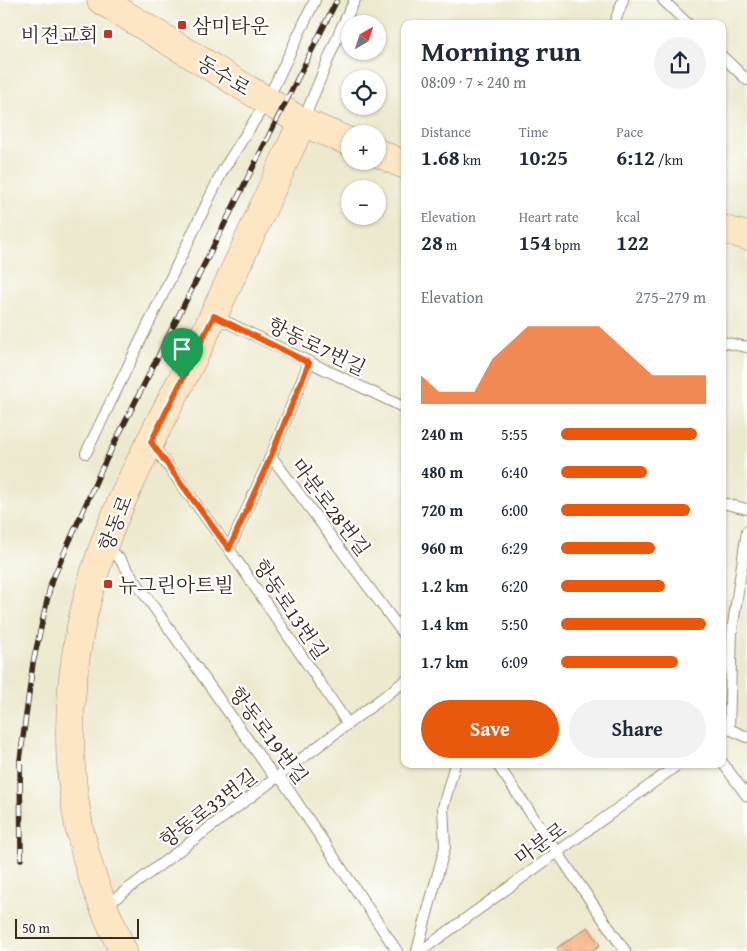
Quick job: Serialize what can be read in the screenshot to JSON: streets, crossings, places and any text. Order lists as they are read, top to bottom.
{
  "streets": {
    "street": ["동수로", "항동로"],
    "lane": [
      "항동로7번길",
      "마분로28번길",
      "항동로13번길",
      "항동로19번길",
      "항동로33번길",
      "마분로"
    ]
  },
  "crossings": [
    ["동수로", "항동로"],
    ["항동로7번길", "마분로28번길"],
    ["항동로7번길", "항동로"],
    ["항동로", "항동로13번길"],
    ["항동로", "항동로19번길"],
    ["항동로", "항동로33번길"],
    ["항동로13번길", "항동로33번길"],
    ["항동로19번길", "항동로33번길"]
  ],
  "places": {
    "transit": ["삼미타운", "비젼교회", "뉴그린아트빌"]
  },
  "scale_bar": "50 m",
  "north": "top right",
  "page": {
    "map_buttons": ["+", "−"],
    "heading": ["Morning run", "08:09 · 7 × 240 m"],
    "stats": [
      ["Distance", "1.68 km"],
      ["Time", "10:25"],
      ["Pace", "6:12 /km"],
      ["Elevation", "28 m"],
      ["Heart rate", "154 bpm"],
      ["kcal", "122"]
    ],
    "chart": ["Elevation", "275–279 m"],
    "list": [
      {
        "name": "240 m",
        "note": "5:55"
      },
      {
        "name": "480 m",
        "note": "6:40"
      },
      {
        "name": "720 m",
        "note": "6:00"
      },
      {
        "name": "960 m",
        "note": "6:29"
      },
      {
        "name": "1.2 km",
        "note": "6:20"
      },
      {
        "name": "1.4 km",
        "note": "5:50"
      },
      {
        "name": "1.7 km",
        "note": "6:09"
      }
    ],
    "buttons": ["Save", "Share"],
    "scale": "50 m"
  }
}
